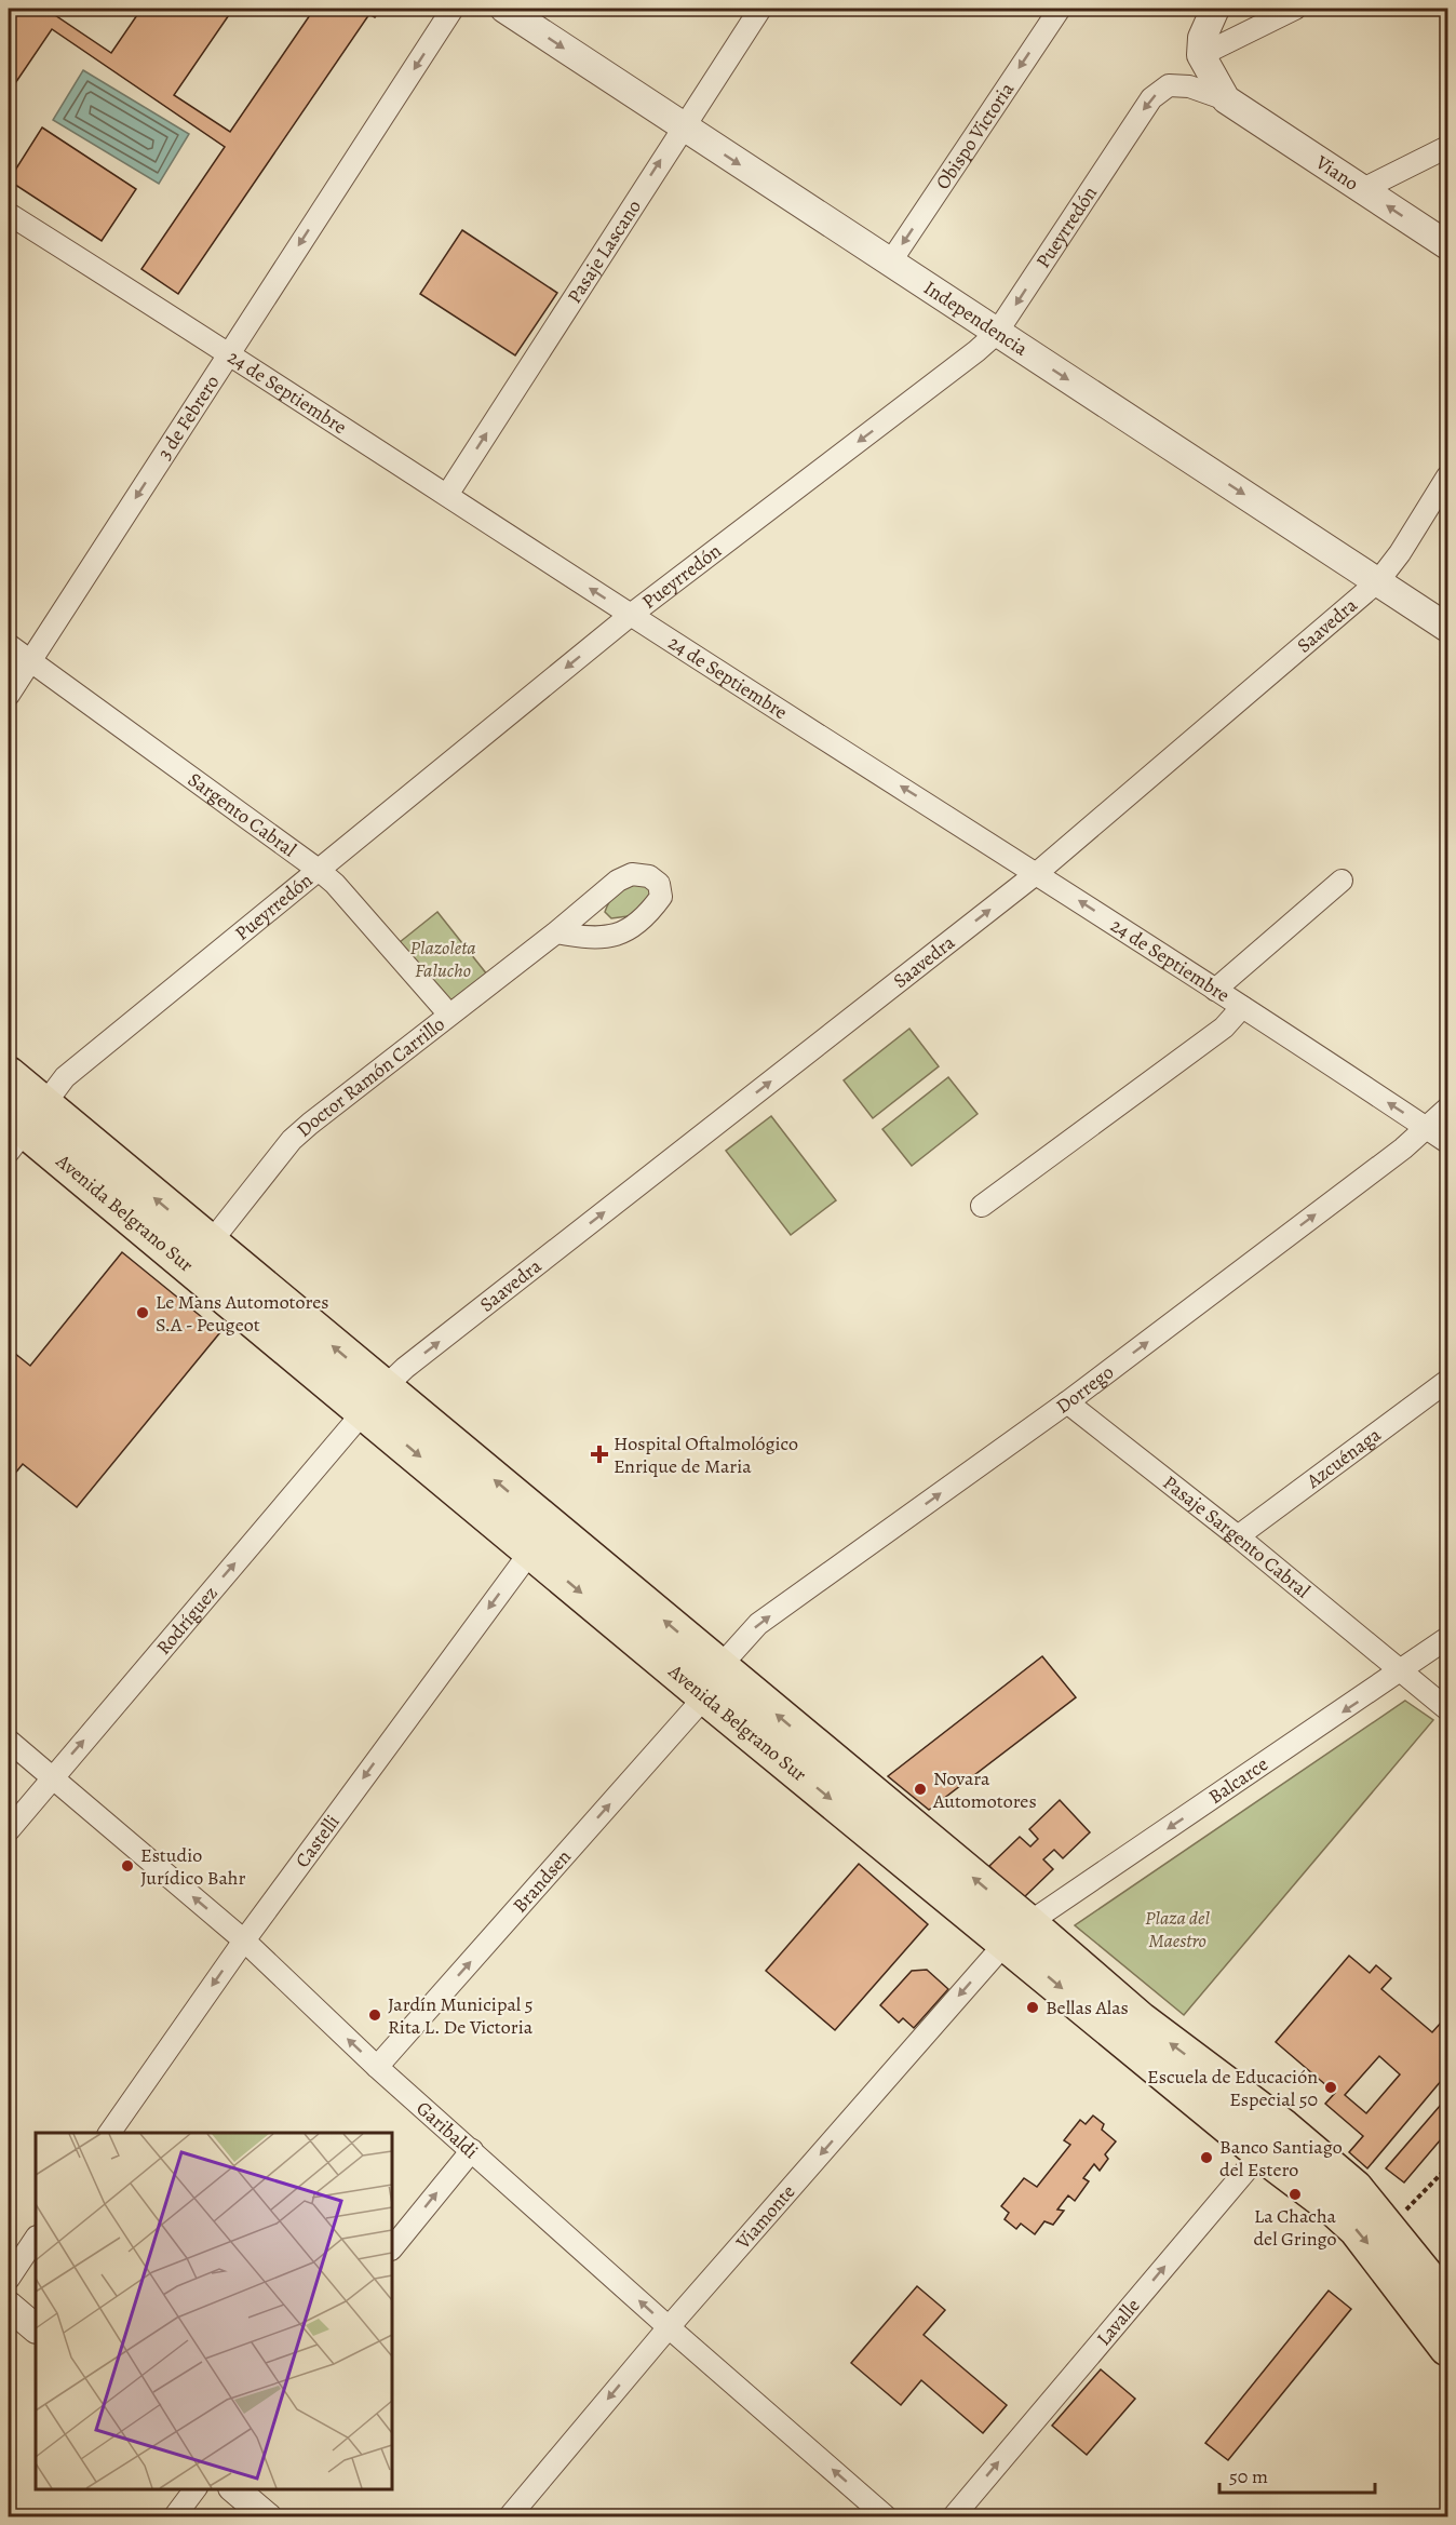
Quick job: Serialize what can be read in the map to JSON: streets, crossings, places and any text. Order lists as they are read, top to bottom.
{
  "streets": {
    "highway": ["Avenida Belgrano Sur"],
    "street": [
      "Obispo Victoria",
      "Viano",
      "Pueyrredón",
      "Pasaje Lascano",
      "Independencia",
      "24 de Septiembre",
      "3 de Febrero",
      "Saavedra",
      "Sargento Cabral",
      "Doctor Ramón Carrillo",
      "Dorrego",
      "Azcuénaga",
      "Pasaje Sargento Cabral",
      "Rodríguez",
      "Balcarce",
      "Castelli",
      "Brandsen",
      "Garibaldi",
      "Viamonte",
      "Lavalle"
    ]
  },
  "crossings": [
    ["Obispo Victoria", "Independencia"],
    ["Viano", "Pueyrredón"],
    ["Pueyrredón", "Independencia"],
    ["Pueyrredón", "24 de Septiembre"],
    ["Pueyrredón", "Sargento Cabral"],
    ["Pueyrredón", "Avenida Belgrano Sur"],
    ["Pasaje Lascano", "Independencia"],
    ["Pasaje Lascano", "24 de Septiembre"],
    ["Independencia", "Saavedra"],
    ["24 de Septiembre", "3 de Febrero"],
    ["24 de Septiembre", "Saavedra"],
    ["24 de Septiembre", "Dorrego"],
    ["3 de Febrero", "Sargento Cabral"],
    ["Saavedra", "Avenida Belgrano Sur"],
    ["Saavedra", "Rodríguez"],
    ["Sargento Cabral", "Doctor Ramón Carrillo"],
    ["Doctor Ramón Carrillo", "Avenida Belgrano Sur"],
    ["Avenida Belgrano Sur", "Dorrego"],
    ["Avenida Belgrano Sur", "Rodríguez"],
    ["Avenida Belgrano Sur", "Balcarce"],
    ["Avenida Belgrano Sur", "Castelli"],
    ["Avenida Belgrano Sur", "Brandsen"],
    ["Avenida Belgrano Sur", "Viamonte"],
    ["Avenida Belgrano Sur", "Lavalle"],
    ["Dorrego", "Pasaje Sargento Cabral"],
    ["Dorrego", "Brandsen"],
    ["Azcuénaga", "Pasaje Sargento Cabral"],
    ["Pasaje Sargento Cabral", "Balcarce"],
    ["Rodríguez", "Garibaldi"],
    ["Balcarce", "Viamonte"],
    ["Castelli", "Garibaldi"],
    ["Brandsen", "Garibaldi"],
    ["Garibaldi", "Viamonte"]
  ],
  "one_way": [
    "Obispo Victoria",
    "Viano",
    "Pueyrredón",
    "Pasaje Lascano",
    "Independencia",
    "24 de Septiembre",
    "3 de Febrero",
    "Saavedra",
    "Dorrego",
    "Rodríguez",
    "Balcarce",
    "Castelli",
    "Brandsen",
    "Garibaldi",
    "Viamonte",
    "Lavalle"
  ],
  "parks": ["Plazoleta Falucho", "Plaza del Maestro"],
  "places": {
    "other": [
      "Le Mans Automotores S.A - Peugeot",
      "Novara Automotores",
      "Estudio Jurídico Bahr",
      "Bellas Alas",
      "Jardín Municipal 5 Rita L. De Victoria",
      "Escuela de Educación Especial 50",
      "Banco Santiago del Estero",
      "La Chacha del Gringo"
    ],
    "health": ["Hospital Oftalmológico Enrique de Maria"]
  },
  "scale_bar": "50 m"
}
